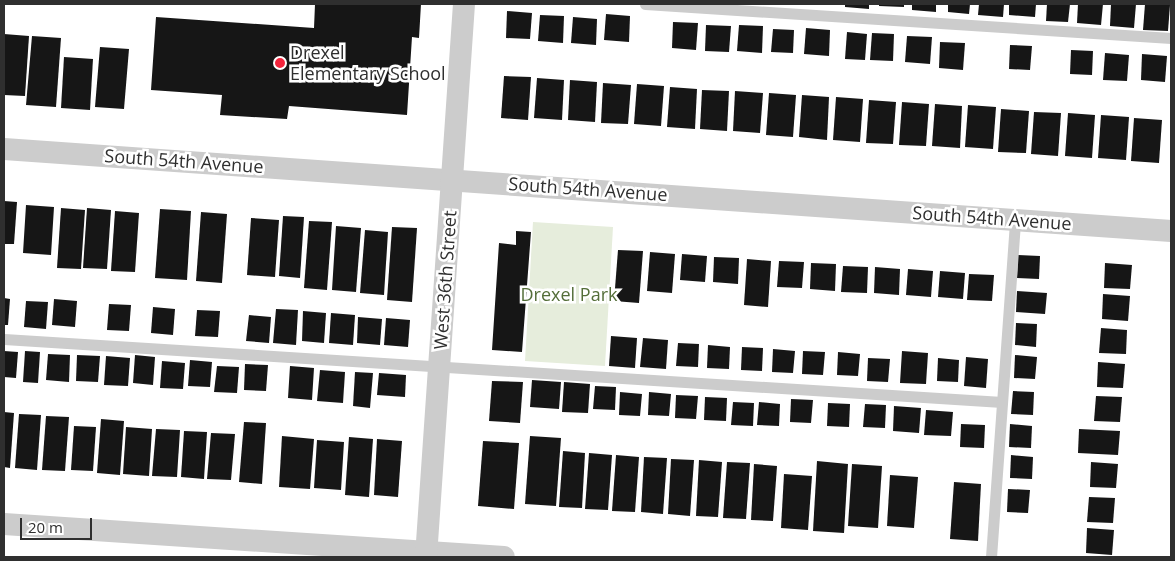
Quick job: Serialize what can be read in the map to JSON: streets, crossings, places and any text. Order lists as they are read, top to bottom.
{
  "streets": {
    "street": ["South 54th Avenue", "West 36th Street"]
  },
  "crossings": [
    ["South 54th Avenue", "West 36th Street"]
  ],
  "parks": ["Drexel Park"],
  "places": ["Drexel Elementary School"],
  "scale_bar": "20 m"
}
